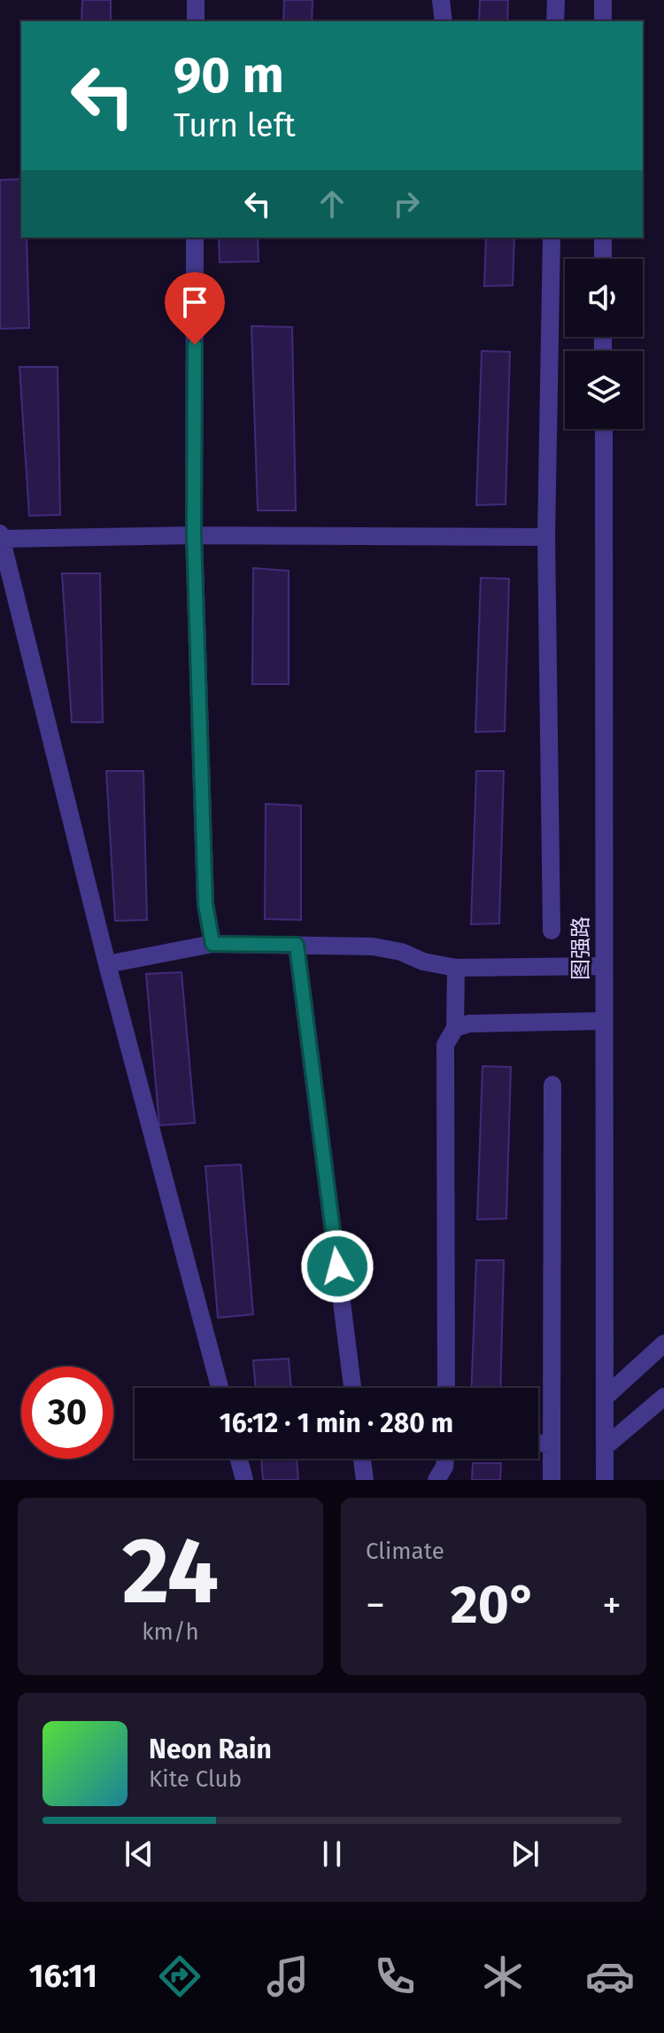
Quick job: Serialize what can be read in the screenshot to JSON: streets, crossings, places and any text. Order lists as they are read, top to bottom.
{
  "streets": {
    "street": ["图强路"]
  },
  "page": {
    "turn": ["90 m", "Turn left"],
    "limit": "30",
    "trip": "16:12 · 1 min · 280 m",
    "tile": [
      ["24", "km/h"],
      "Climate"
    ],
    "heat": ["−", "20°", "+"],
    "song": ["Neon Rain", "Kite Club"],
    "tabs": "16:11"
  }
}
